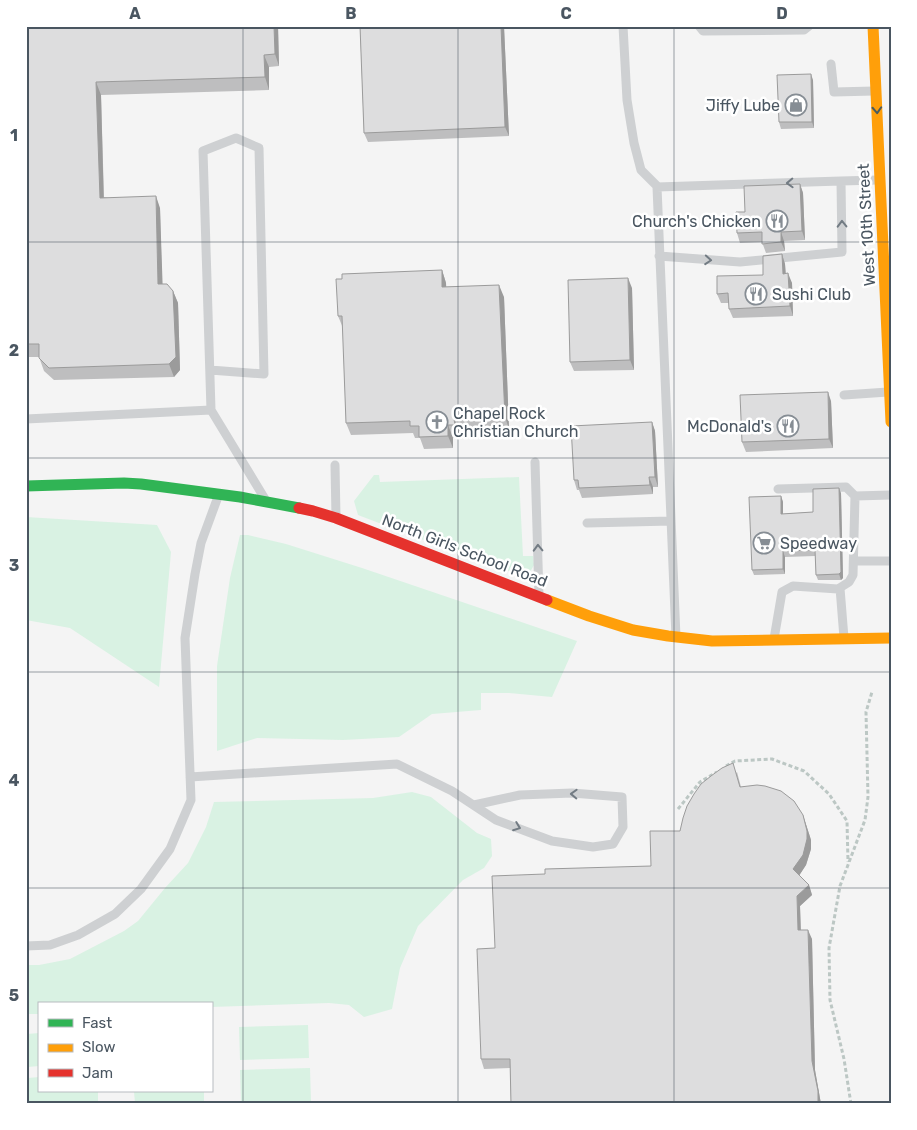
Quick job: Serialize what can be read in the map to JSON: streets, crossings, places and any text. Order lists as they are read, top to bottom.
{
  "streets": {
    "main road": ["West 10th Street", "North Girls School Road"]
  },
  "places": {
    "shop": ["Jiffy Lube"],
    "restaurant": ["Church's Chicken", "Sushi Club", "McDonald's"],
    "church": ["Chapel Rock Christian Church"],
    "supermarket": ["Speedway"]
  },
  "legend": ["Fast", "Slow", "Jam"],
  "grid": {
    "columns": [
      "A",
      "B",
      "C",
      "D"
    ],
    "rows": [
      "1",
      "2",
      "3",
      "4",
      "5"
    ]
  }
}
